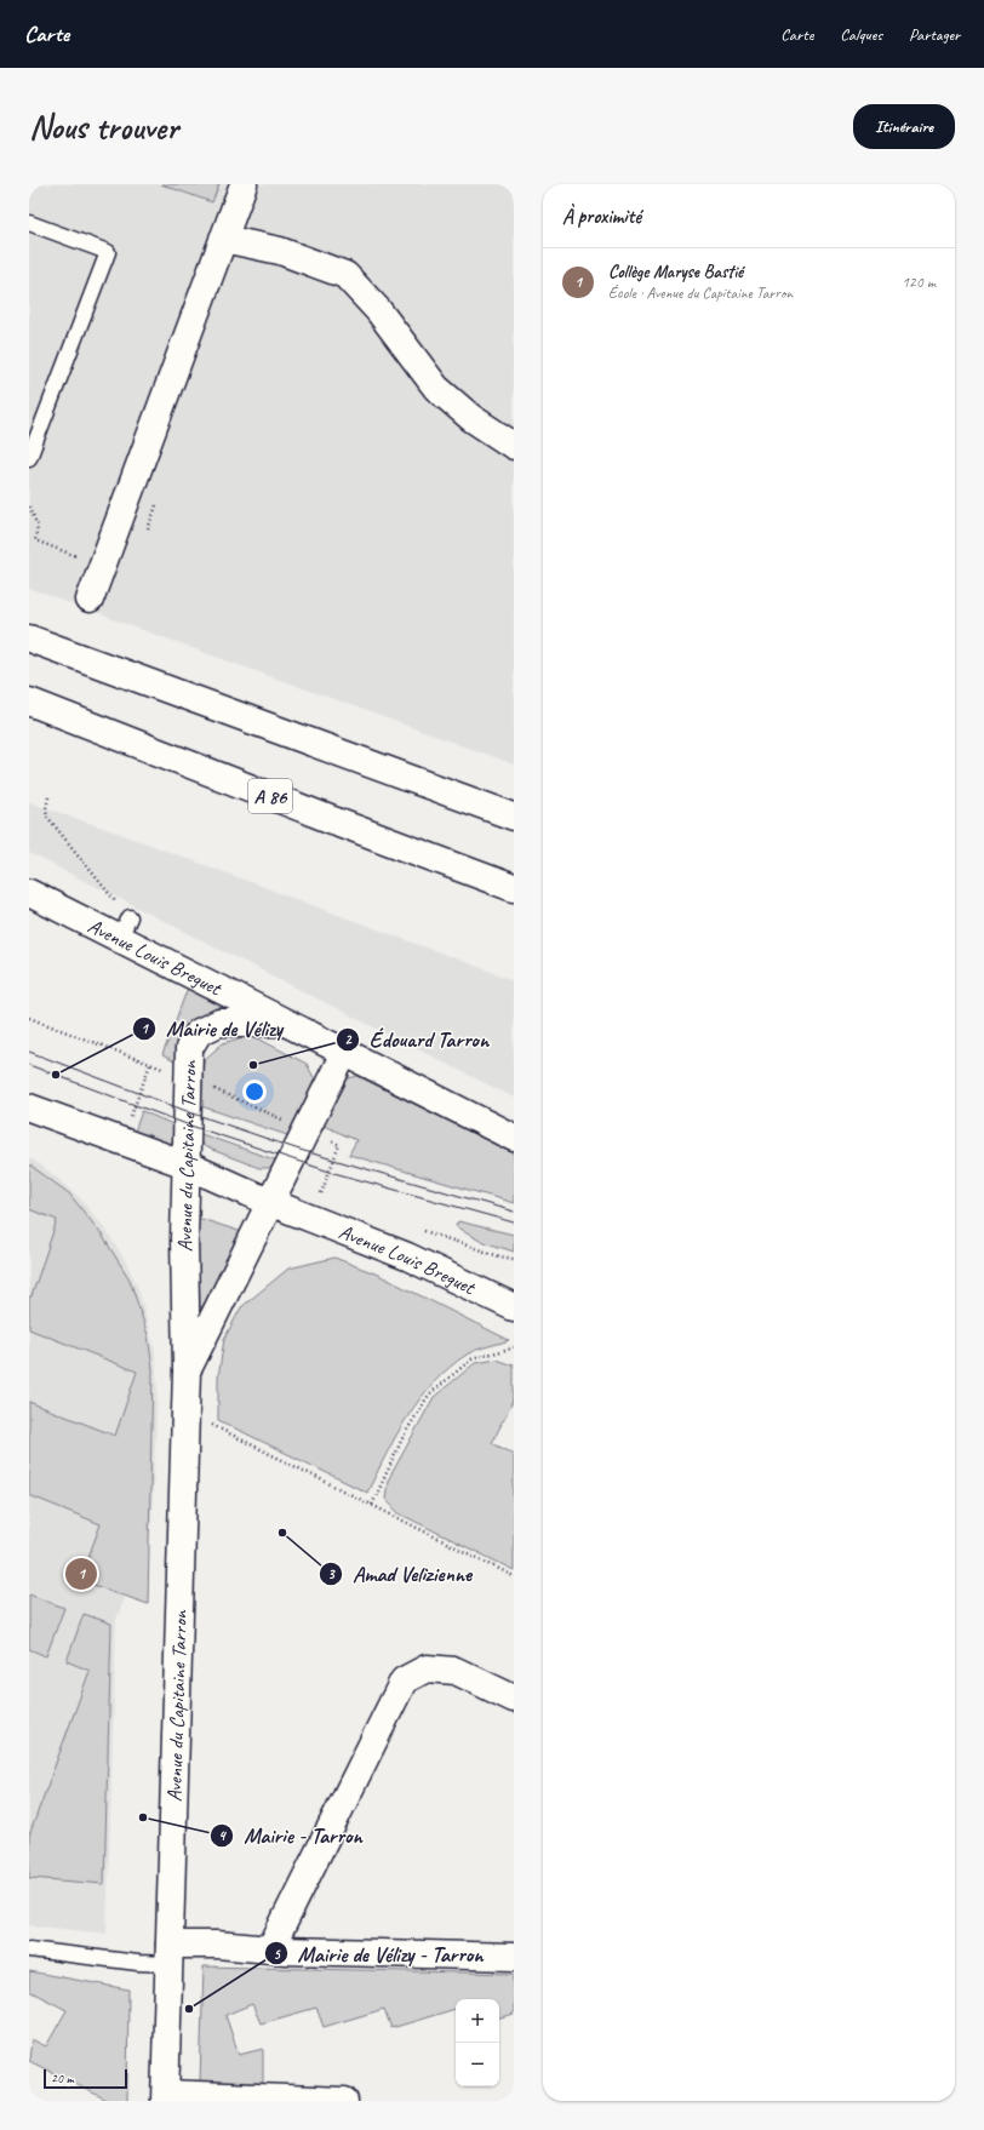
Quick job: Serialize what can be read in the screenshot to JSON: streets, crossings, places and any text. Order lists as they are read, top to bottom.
{
  "streets": {
    "main road": ["A 86", "Avenue Louis Breguet", "Avenue du Capitaine Tarron"]
  },
  "crossings": [
    ["Avenue Louis Breguet", "Avenue du Capitaine Tarron"]
  ],
  "places": [
    "Édouard Tarron",
    "Mairie de Vélizy",
    "Amad Velizienne",
    "Mairie - Tarron",
    "Mairie de Vélizy - Tarron"
  ],
  "scale_bar": "20 m",
  "page": {
    "header": "Carte",
    "nav": ["Carte", "Calques", "Partager"],
    "buttons": "Itinéraire",
    "title": "Nous trouver",
    "heading": "À proximité",
    "list": [
      {
        "mark": "1",
        "name": "Collège Maryse Bastié",
        "note": "École · Avenue du Capitaine Tarron",
        "value": "120 m"
      }
    ],
    "pins": "1",
    "map_buttons": ["+", "−"],
    "scale": "20 m"
  }
}
